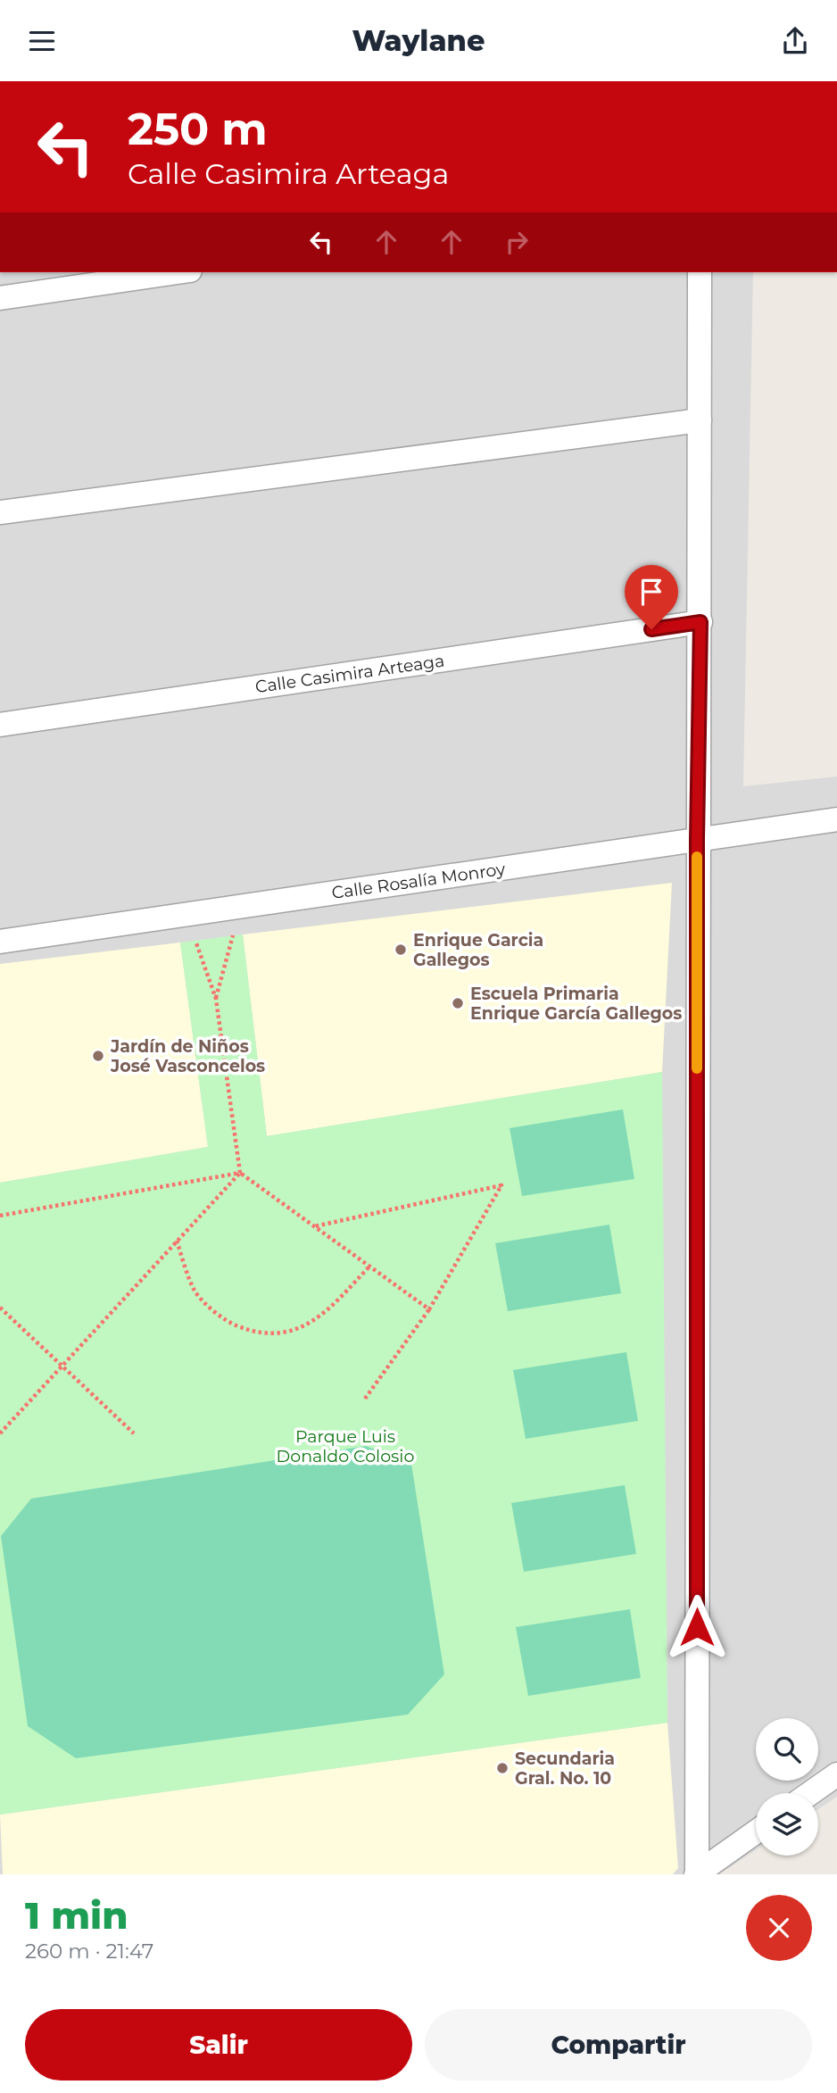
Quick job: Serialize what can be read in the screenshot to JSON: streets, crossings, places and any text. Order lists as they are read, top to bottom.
{
  "streets": {
    "street": ["Calle Casimira Arteaga", "Calle Rosalía Monroy"]
  },
  "parks": ["Parque Luis Donaldo Colosio"],
  "places": [
    "Enrique Garcia Gallegos",
    "Escuela Primaria Enrique García Gallegos",
    "Jardín de Niños José Vasconcelos",
    "Secundaria Gral. No. 10"
  ],
  "page": {
    "header": "Waylane",
    "turn": ["250 m", "Calle Casimira Arteaga"],
    "heading": ["1 min", "260 m · 21:47"],
    "buttons": ["Salir", "Compartir"]
  }
}
